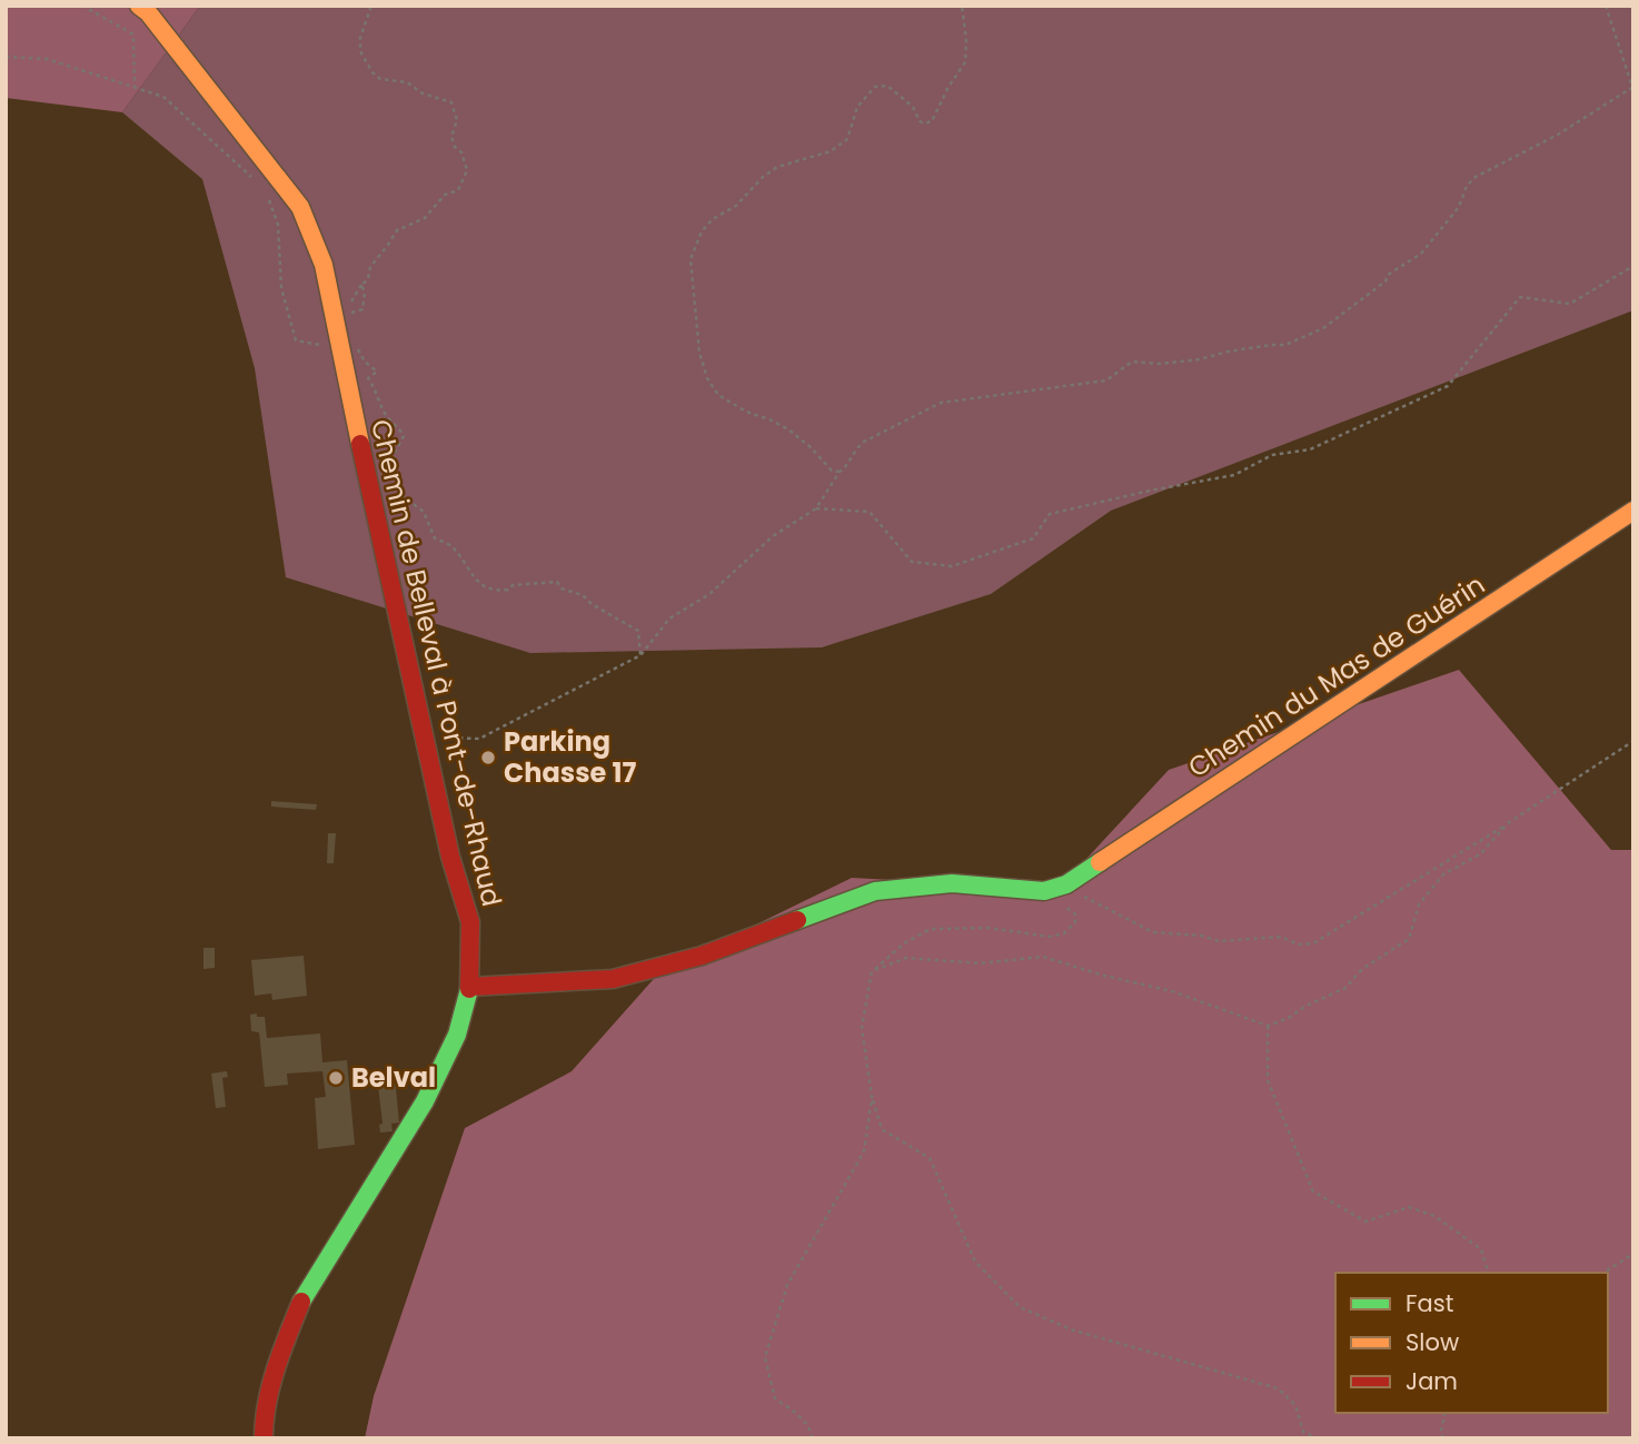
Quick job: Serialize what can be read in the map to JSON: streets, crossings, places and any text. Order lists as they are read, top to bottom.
{
  "streets": {
    "street": ["Chemin de Belleval à Pont-de-Rhaud", "Chemin du Mas de Guérin"]
  },
  "places": ["Parking Chasse 17", "Belval"],
  "legend": ["Fast", "Slow", "Jam"]
}
